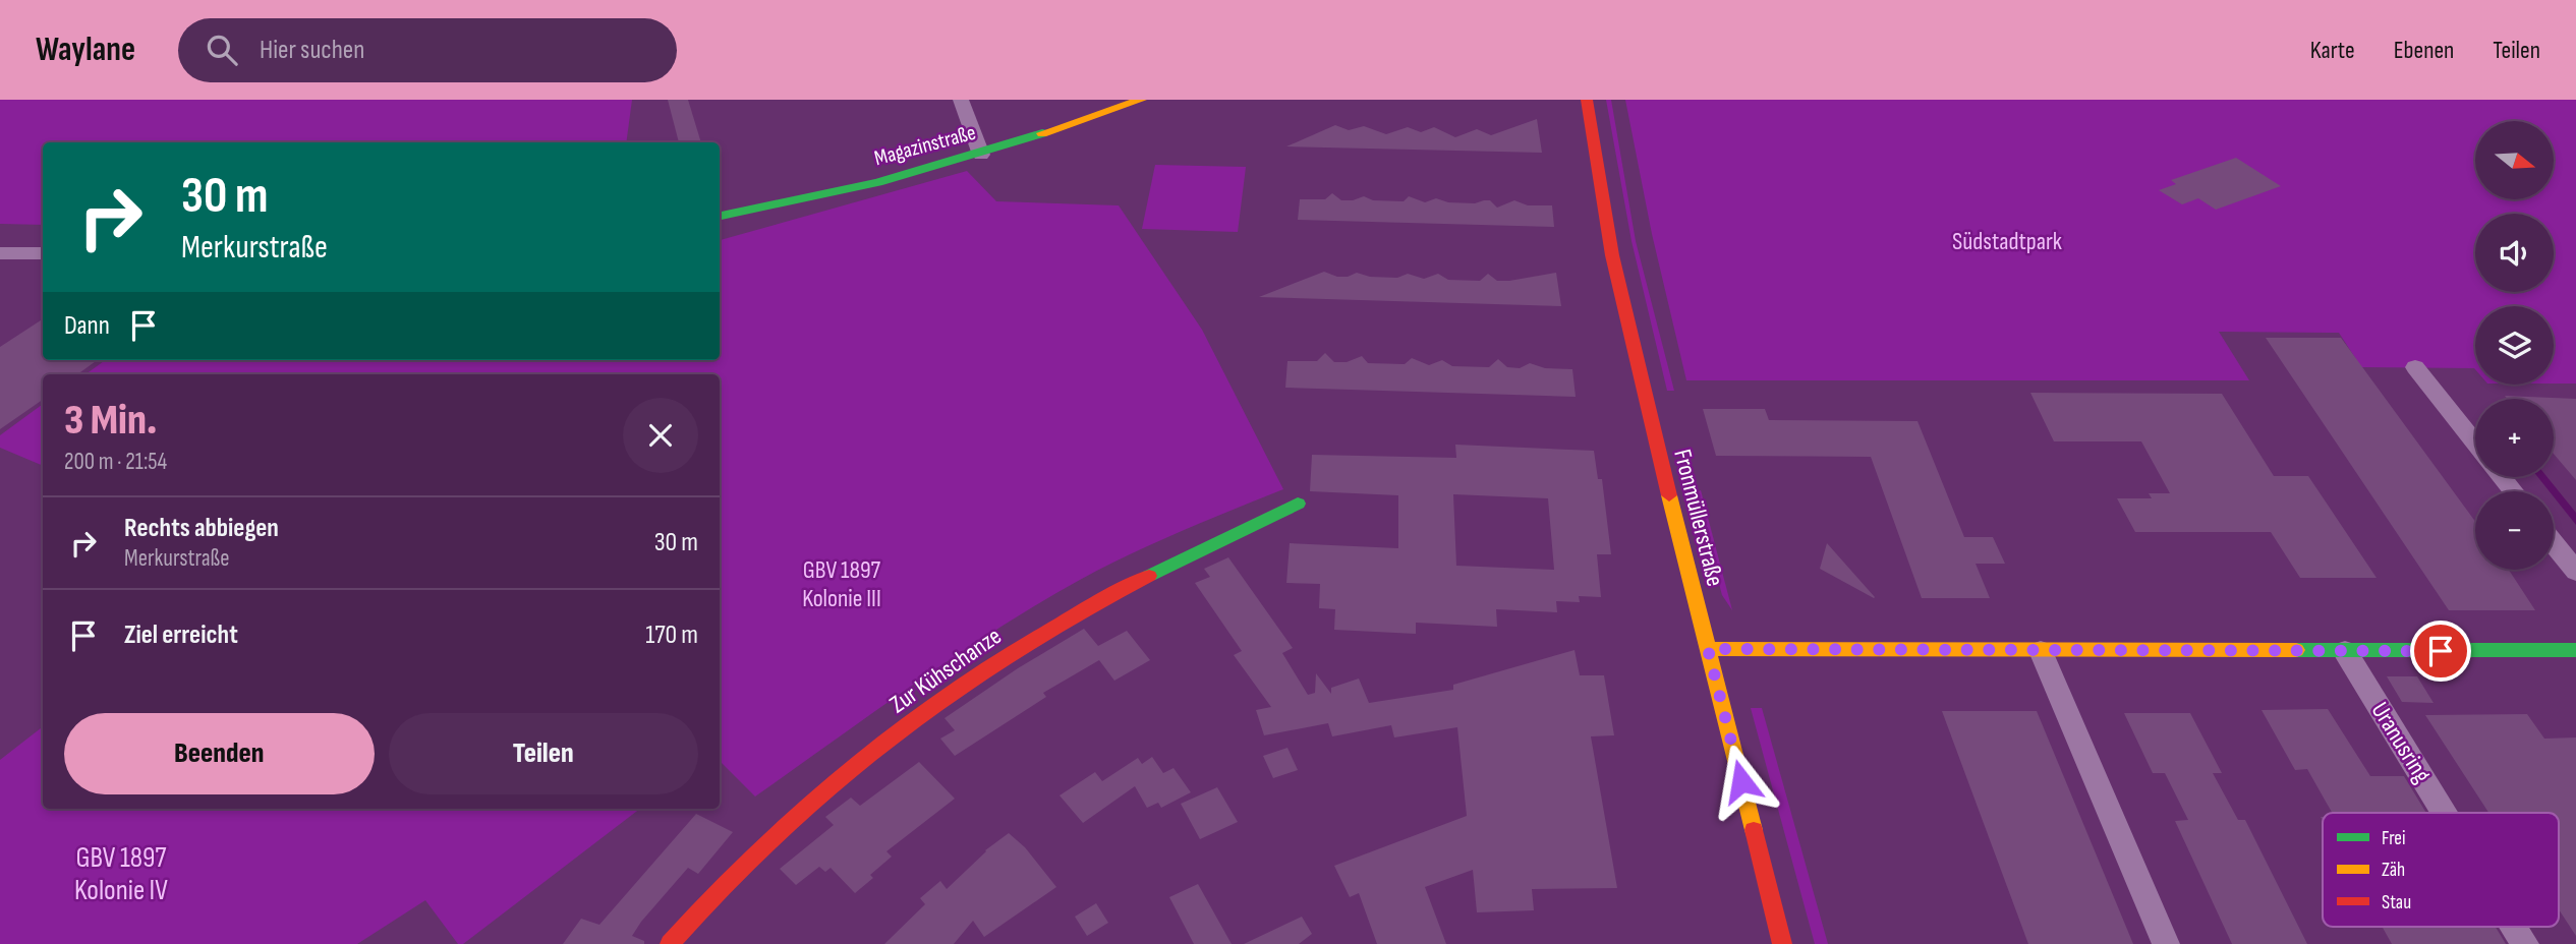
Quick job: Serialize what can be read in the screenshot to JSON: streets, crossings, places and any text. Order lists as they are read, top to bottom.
{
  "streets": {
    "street": [
      "Magazinstraße",
      "Fronmüllerstraße",
      "Zur Kühschanze",
      "Uranusring"
    ]
  },
  "parks": ["Südstadtpark", "GBV 1897 Kolonie III", "GBV 1897 Kolonie IV"],
  "legend": ["Frei", "Zäh", "Stau"],
  "north": "right",
  "page": {
    "header": "Waylane",
    "search": "Hier suchen",
    "nav": ["Karte", "Ebenen", "Teilen"],
    "map_buttons": ["+", "−"],
    "turn": ["30 m", "Merkurstraße"],
    "then": "Dann",
    "heading": ["3 Min.", "200 m · 21:54"],
    "list": [
      {
        "name": "Rechts abbiegen",
        "note": "Merkurstraße",
        "value": "30 m"
      },
      {
        "name": "Ziel erreicht",
        "value": "170 m"
      }
    ],
    "buttons": ["Beenden", "Teilen"]
  }
}
